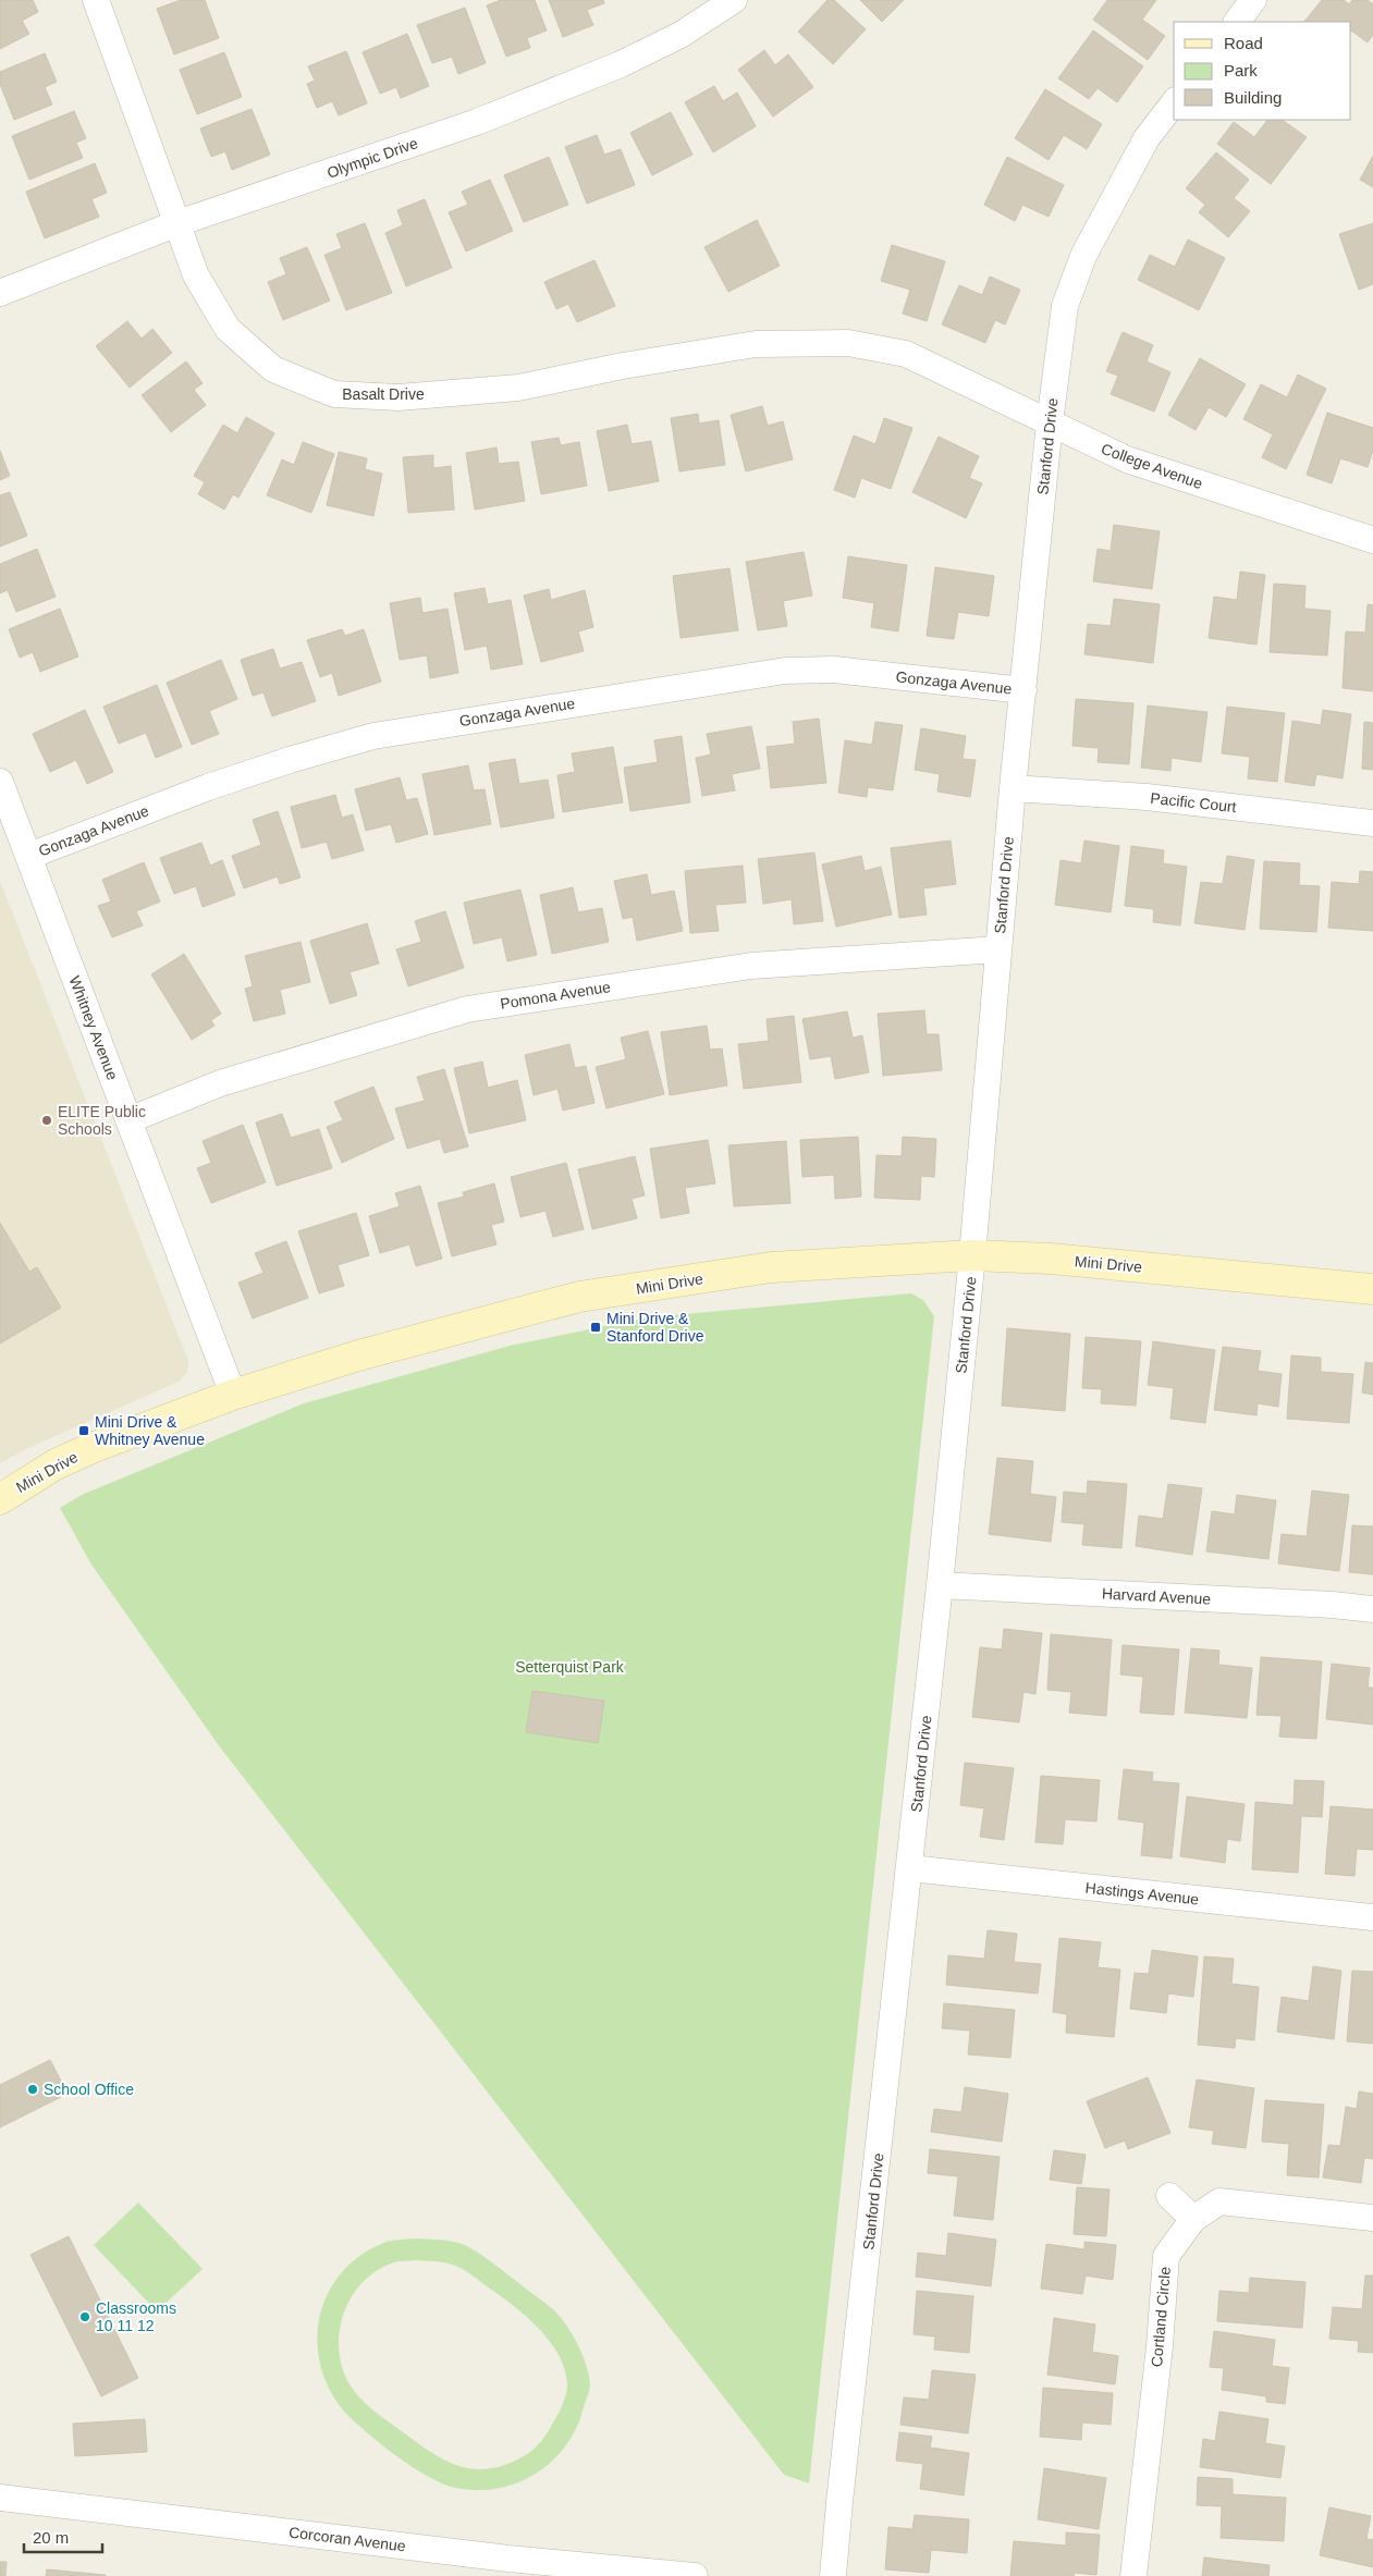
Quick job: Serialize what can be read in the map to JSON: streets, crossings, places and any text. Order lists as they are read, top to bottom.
{
  "streets": {
    "street": [
      "Olympic Drive",
      "Basalt Drive",
      "Stanford Drive",
      "College Avenue",
      "Gonzaga Avenue",
      "Pacific Court",
      "Pomona Avenue",
      "Whitney Avenue",
      "Mini Drive",
      "Harvard Avenue",
      "Hastings Avenue",
      "Cortland Circle",
      "Corcoran Avenue"
    ]
  },
  "crossings": [
    ["Olympic Drive", "Basalt Drive"],
    ["Basalt Drive", "College Avenue"],
    ["Stanford Drive", "College Avenue"],
    ["Stanford Drive", "Gonzaga Avenue"],
    ["Stanford Drive", "Pacific Court"],
    ["Stanford Drive", "Pomona Avenue"],
    ["Stanford Drive", "Mini Drive"],
    ["Stanford Drive", "Harvard Avenue"],
    ["Stanford Drive", "Hastings Avenue"],
    ["Gonzaga Avenue", "Whitney Avenue"],
    ["Pomona Avenue", "Whitney Avenue"],
    ["Whitney Avenue", "Mini Drive"]
  ],
  "parks": ["Setterquist Park"],
  "places": {
    "other": ["ELITE Public Schools", "School Office", "Classrooms 10 11 12"],
    "transit": ["Mini Drive & Stanford Drive", "Mini Drive & Whitney Avenue"]
  },
  "legend": ["Road", "Park", "Building"],
  "scale_bar": "20 m"
}
